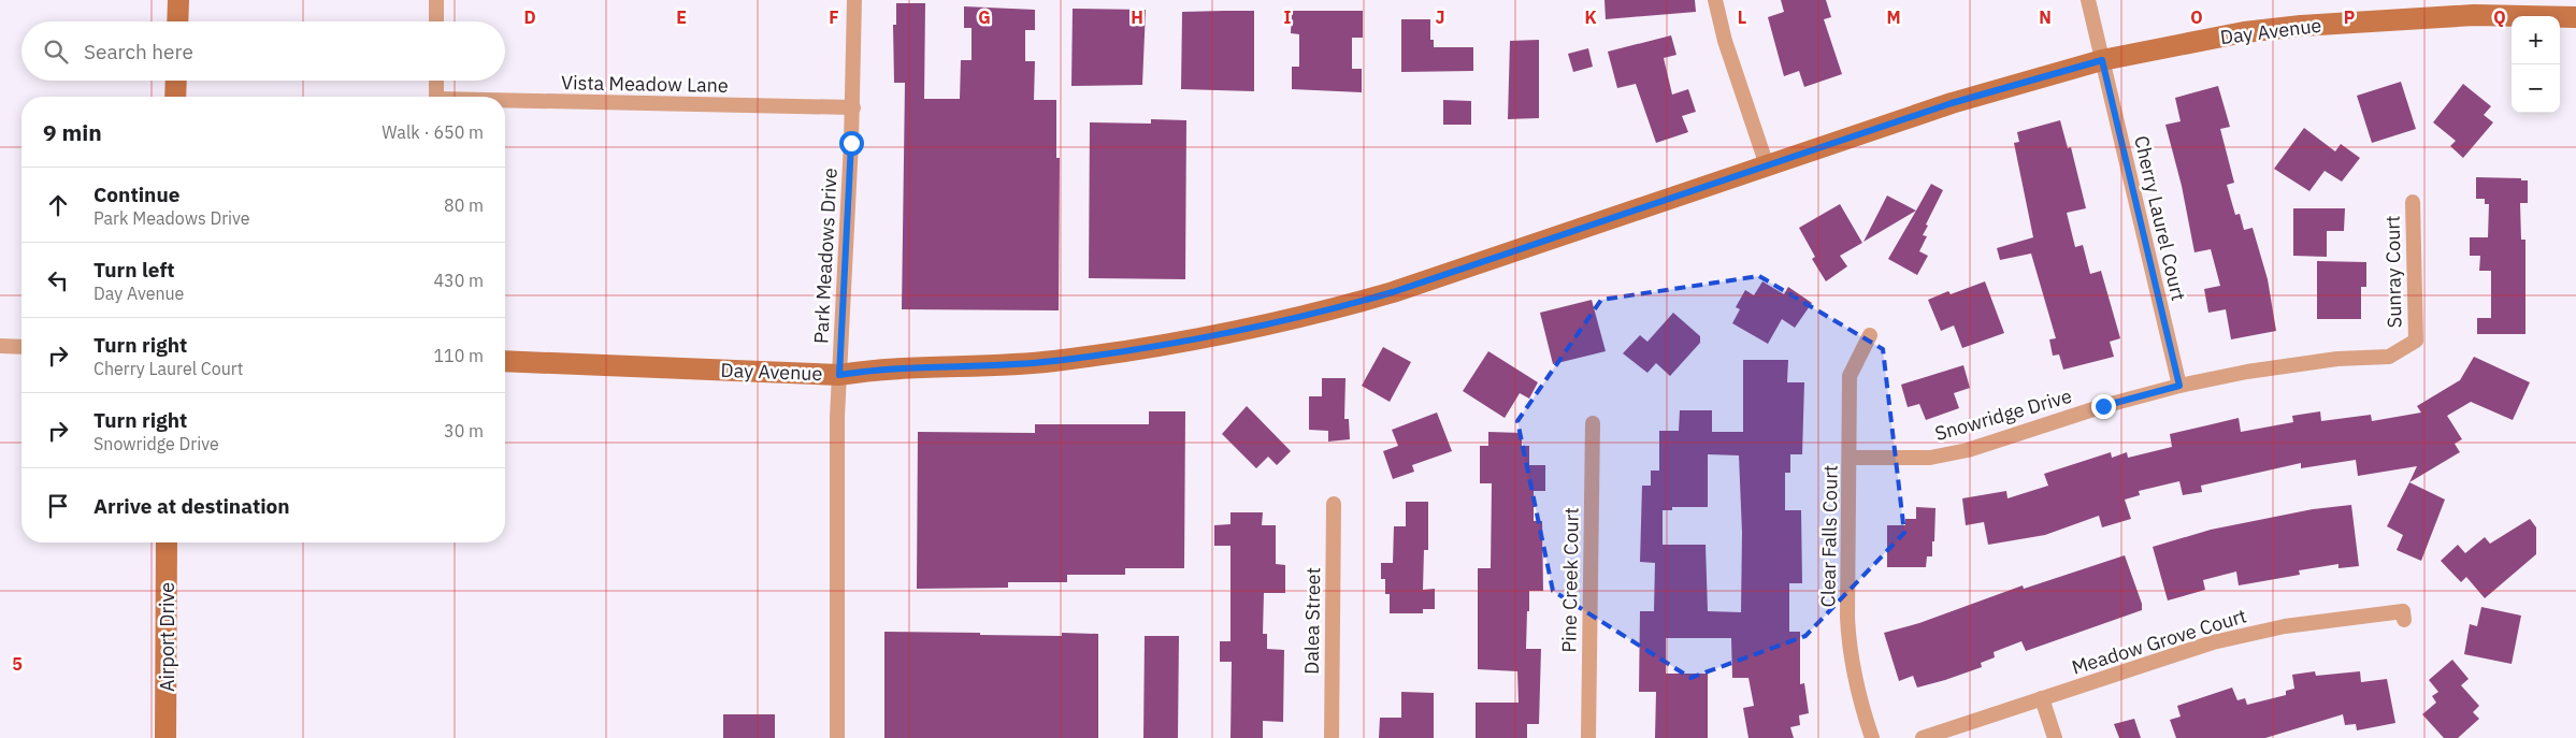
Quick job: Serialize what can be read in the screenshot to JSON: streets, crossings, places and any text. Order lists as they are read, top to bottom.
{
  "streets": {
    "street": [
      "Day Avenue",
      "Vista Meadow Lane",
      "Cherry Laurel Court",
      "Park Meadows Drive",
      "Sunray Court",
      "Snowridge Drive",
      "Clear Falls Court",
      "Pine Creek Court",
      "Dalea Street",
      "Airport Drive",
      "Meadow Grove Court"
    ]
  },
  "crossings": [
    ["Day Avenue", "Cherry Laurel Court"],
    ["Day Avenue", "Park Meadows Drive"],
    ["Vista Meadow Lane", "Park Meadows Drive"],
    ["Cherry Laurel Court", "Snowridge Drive"],
    ["Sunray Court", "Snowridge Drive"],
    ["Snowridge Drive", "Clear Falls Court"]
  ],
  "page": {
    "map_buttons": ["+", "−"],
    "search": "Search here",
    "heading": ["9 min", "Walk · 650 m"],
    "list": [
      ["Continue", "Park Meadows Drive", "80 m"],
      ["Turn left", "Day Avenue", "430 m"],
      ["Turn right", "Cherry Laurel Court", "110 m"],
      ["Turn right", "Snowridge Drive", "30 m"],
      "Arrive at destination"
    ]
  },
  "grid": {
    "columns": [
      "D",
      "E",
      "F",
      "G",
      "H",
      "I",
      "J",
      "K",
      "L",
      "M",
      "N",
      "O",
      "P",
      "Q"
    ],
    "rows": ["5"]
  }
}
